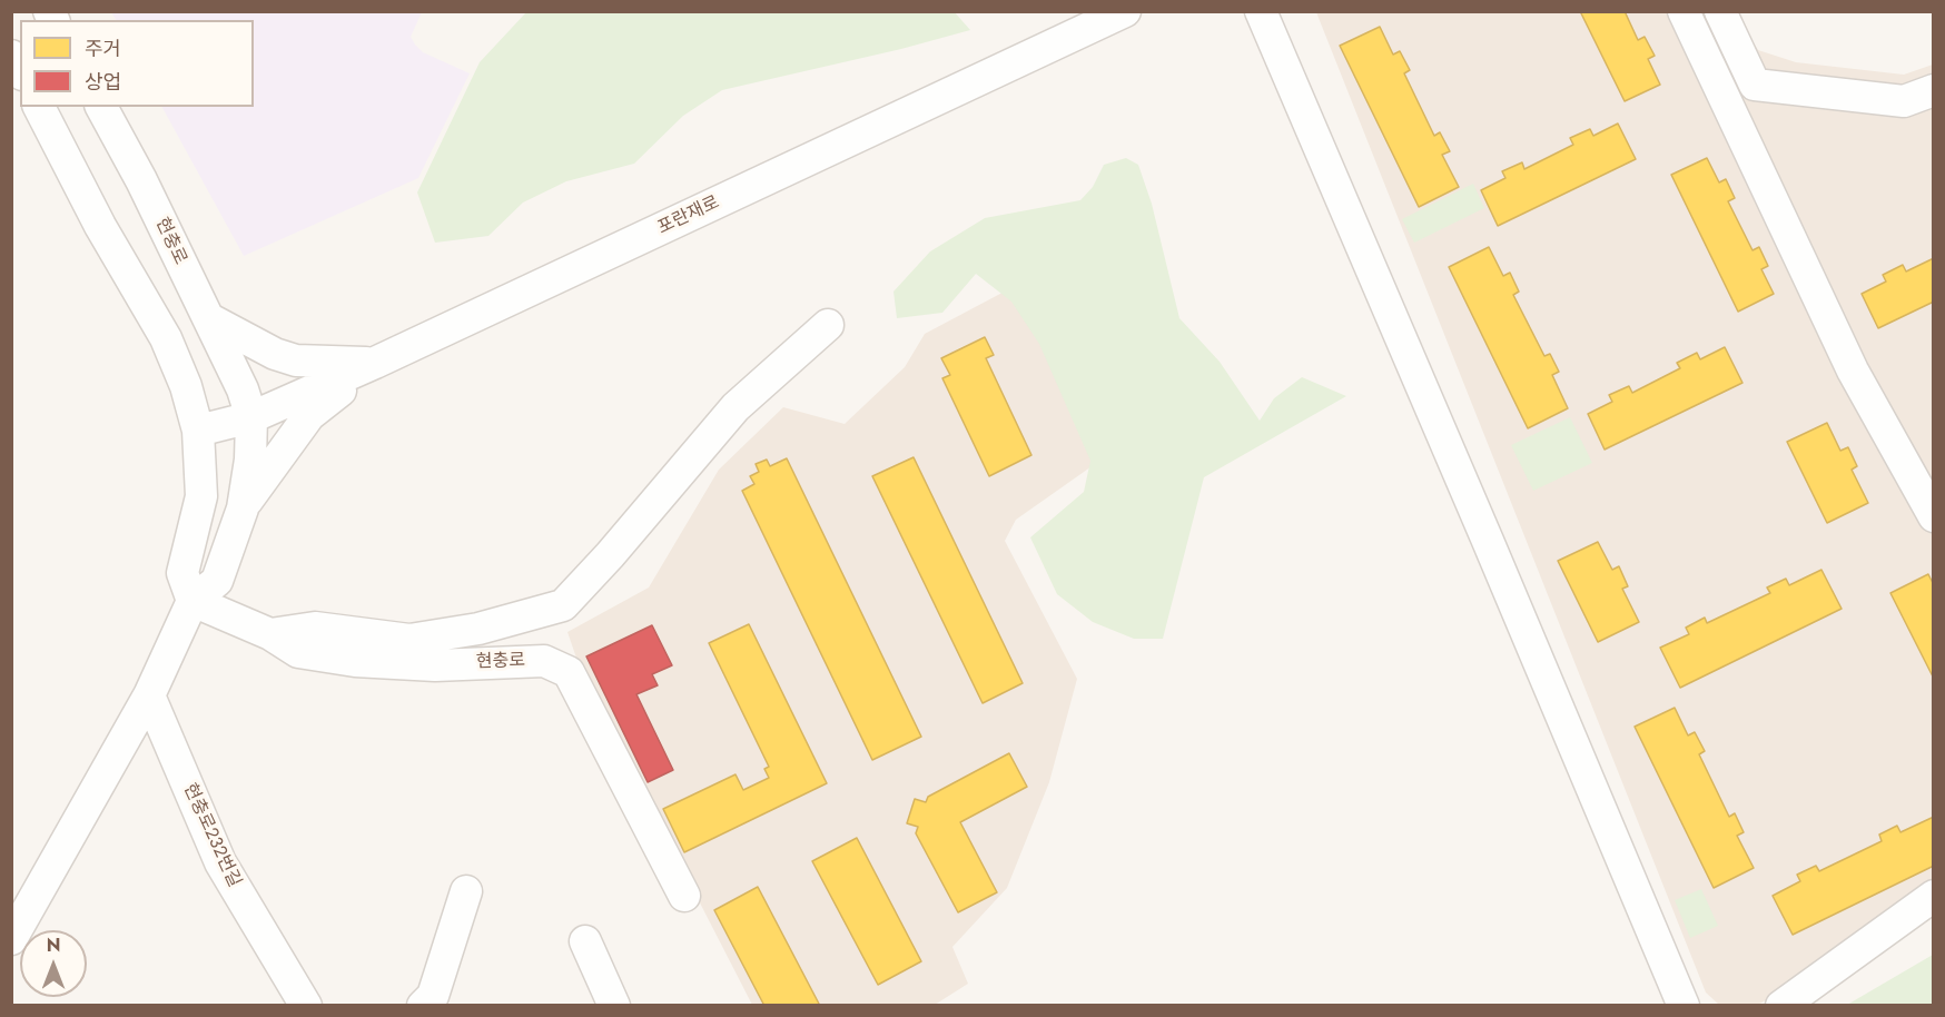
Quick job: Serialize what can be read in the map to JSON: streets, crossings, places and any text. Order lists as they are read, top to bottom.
{
  "streets": {
    "street": ["포란재로", "현충로", "현충로232번길"]
  },
  "crossings": [
    ["포란재로", "현충로"],
    ["현충로", "현충로232번길"]
  ],
  "legend": ["주거", "상업"],
  "north": "top"
}
